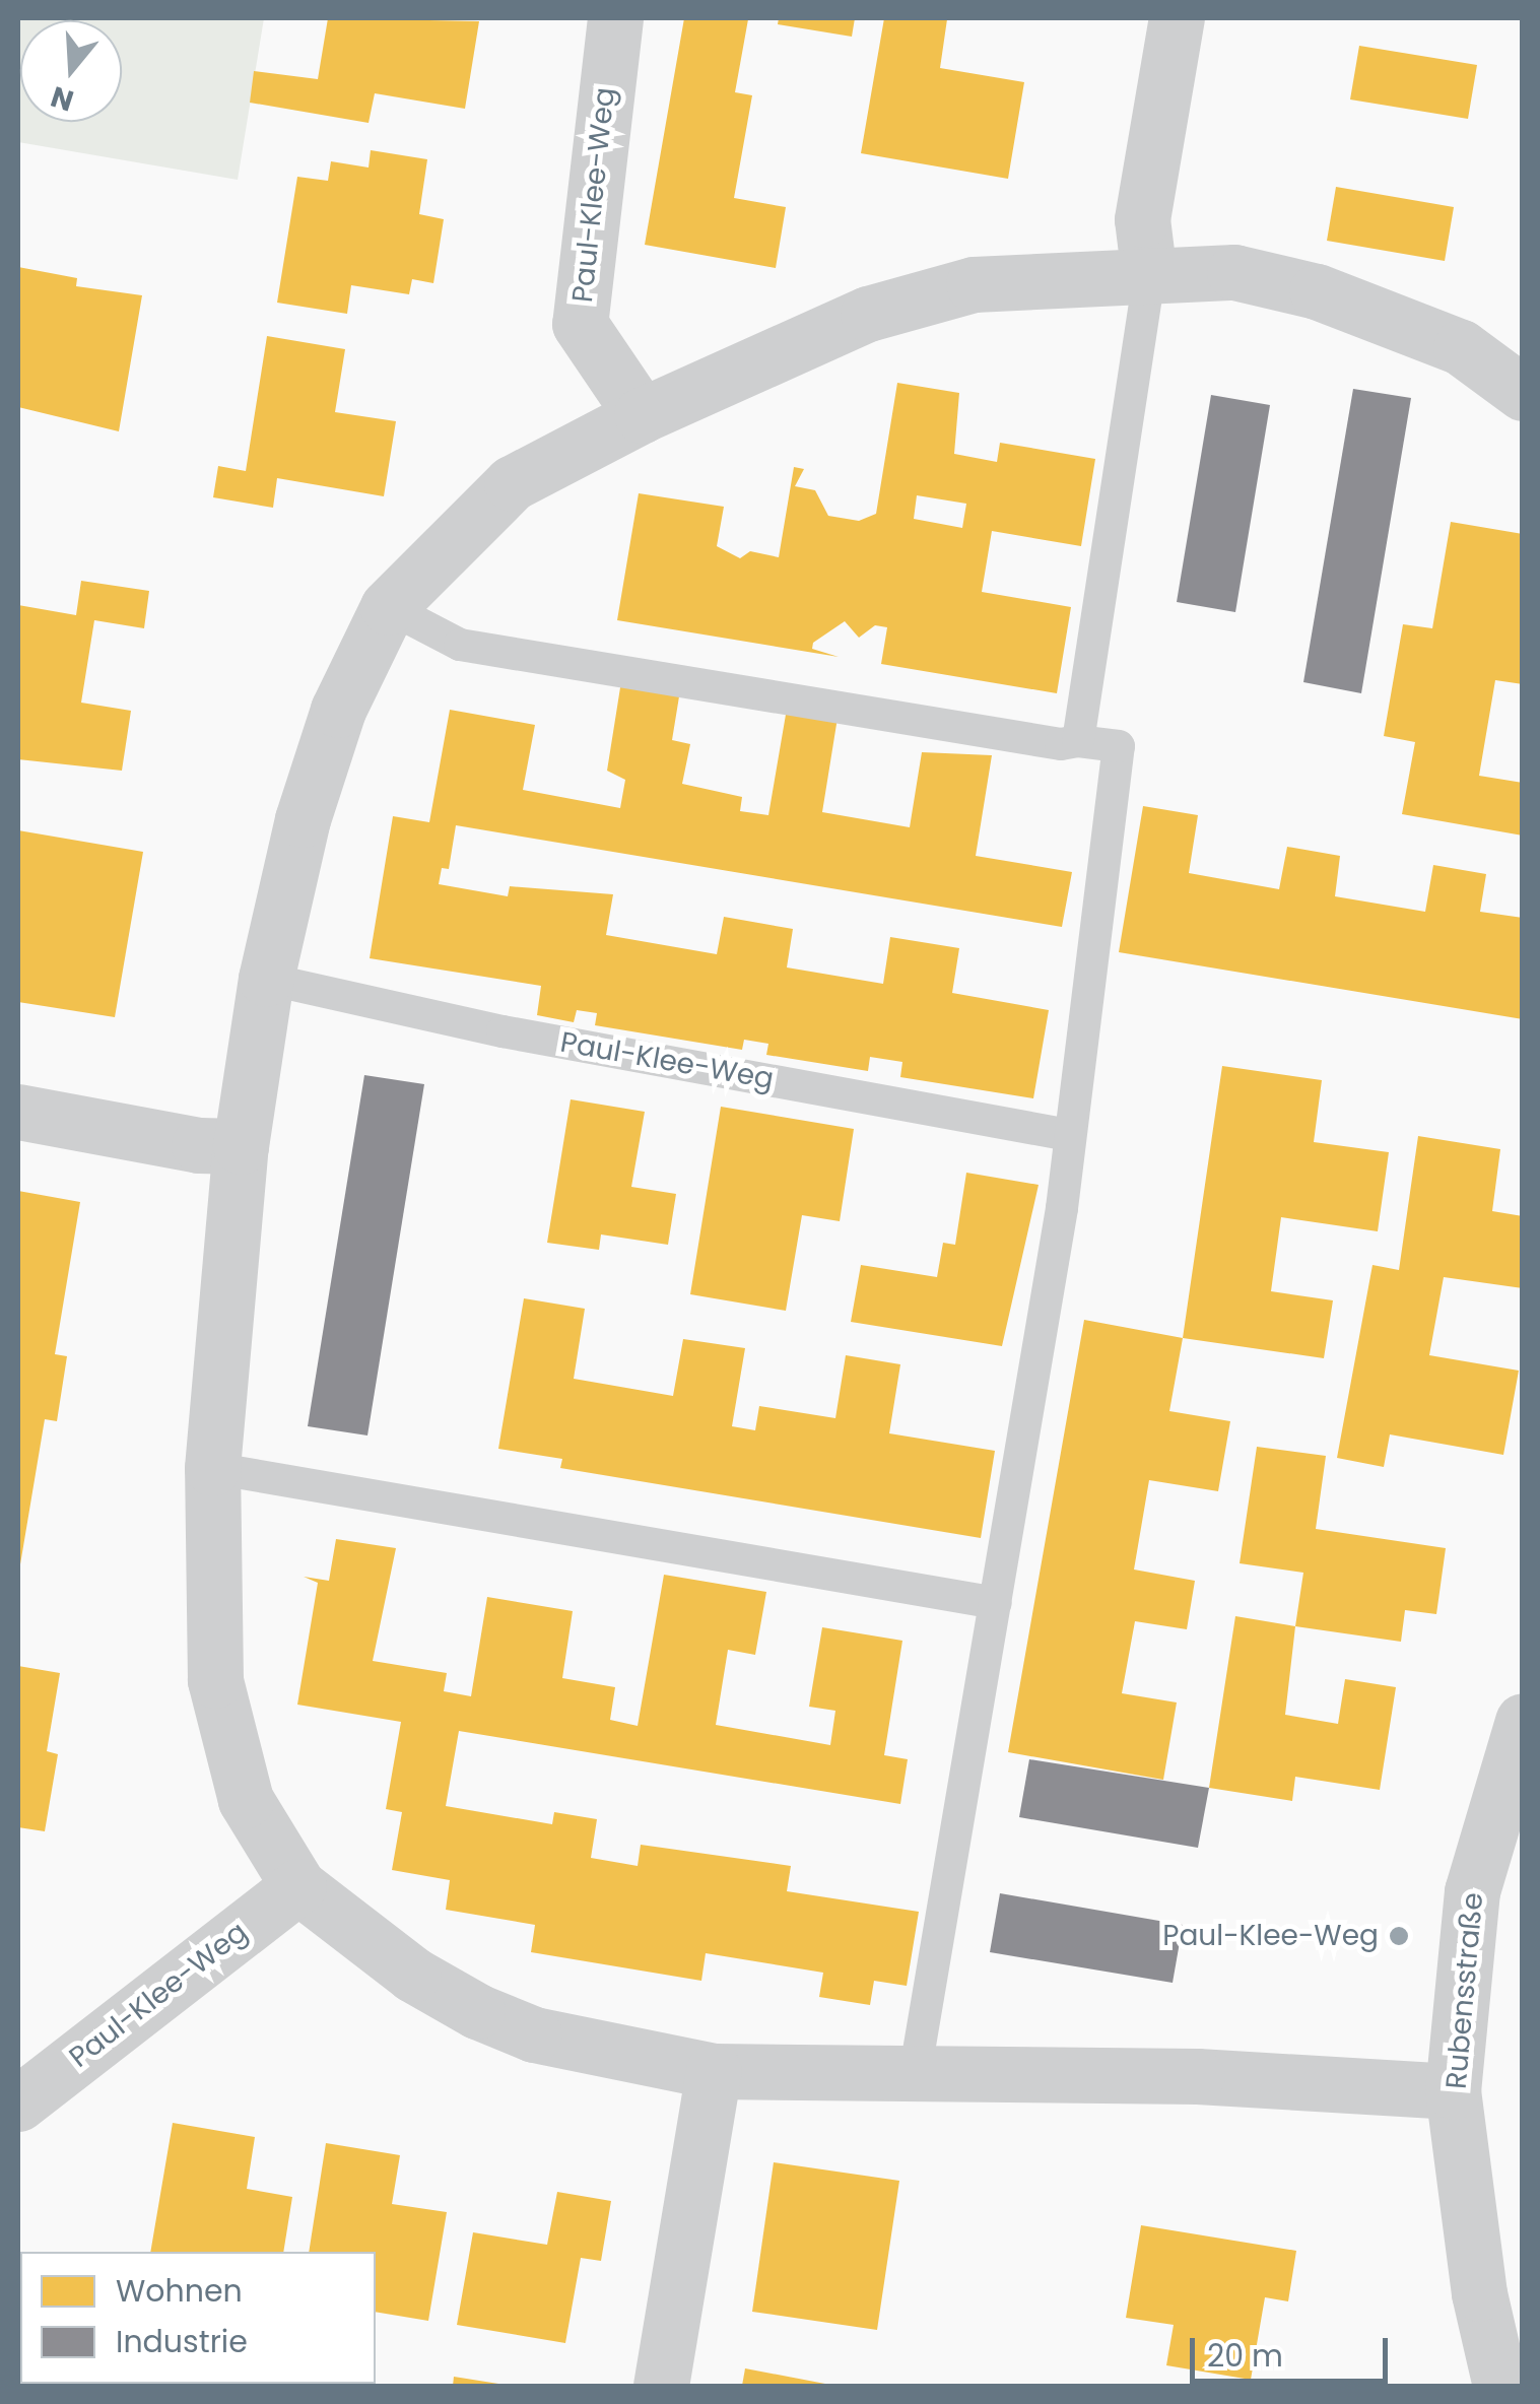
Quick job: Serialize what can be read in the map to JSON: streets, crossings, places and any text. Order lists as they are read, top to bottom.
{
  "streets": {
    "street": ["Paul-Klee-Weg", "Rubensstraße"]
  },
  "places": ["Paul-Klee-Weg"],
  "legend": ["Wohnen", "Industrie"],
  "scale_bar": "20 m",
  "north": "bottom"
}
